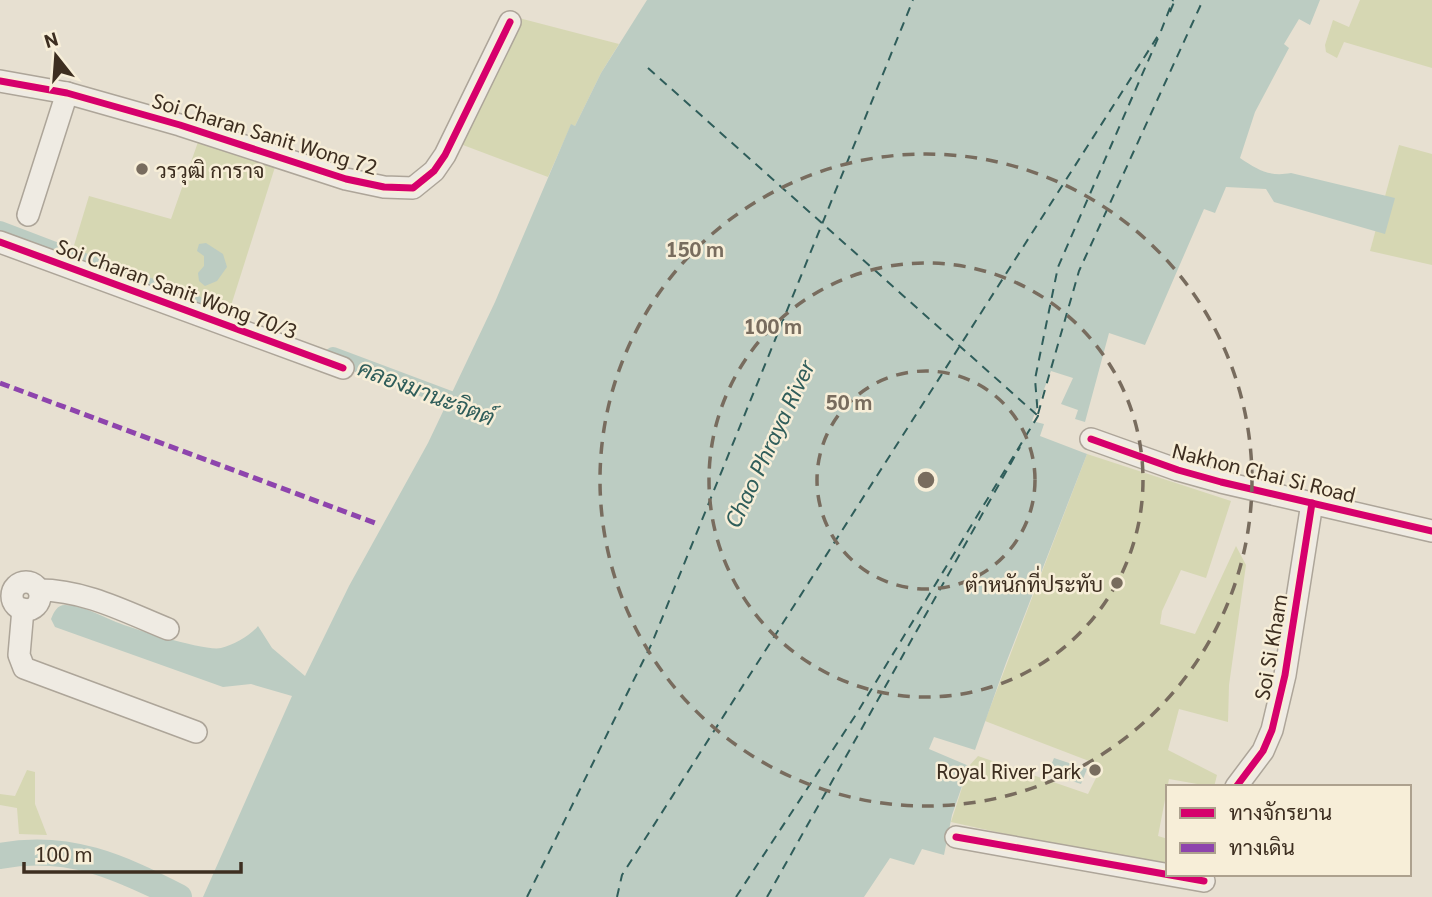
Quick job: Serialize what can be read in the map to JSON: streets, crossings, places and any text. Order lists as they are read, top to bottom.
{
  "streets": {
    "street": [
      "Soi Charan Sanit Wong 72",
      "Soi Charan Sanit Wong 70/3",
      "Nakhon Chai Si Road",
      "Soi Si Kham"
    ]
  },
  "crossings": [
    ["Nakhon Chai Si Road", "Soi Si Kham"]
  ],
  "water": ["คลองมานะจิตต์", "Chao Phraya River"],
  "places": ["วรวุฒิ การาจ", "ตำหนักที่ประทับ", "Royal River Park"],
  "legend": ["ทางจักรยาน", "ทางเดิน"],
  "scale_bar": "100 m",
  "north": "top",
  "rings": ["150 m", "100 m", "50 m"]
}
